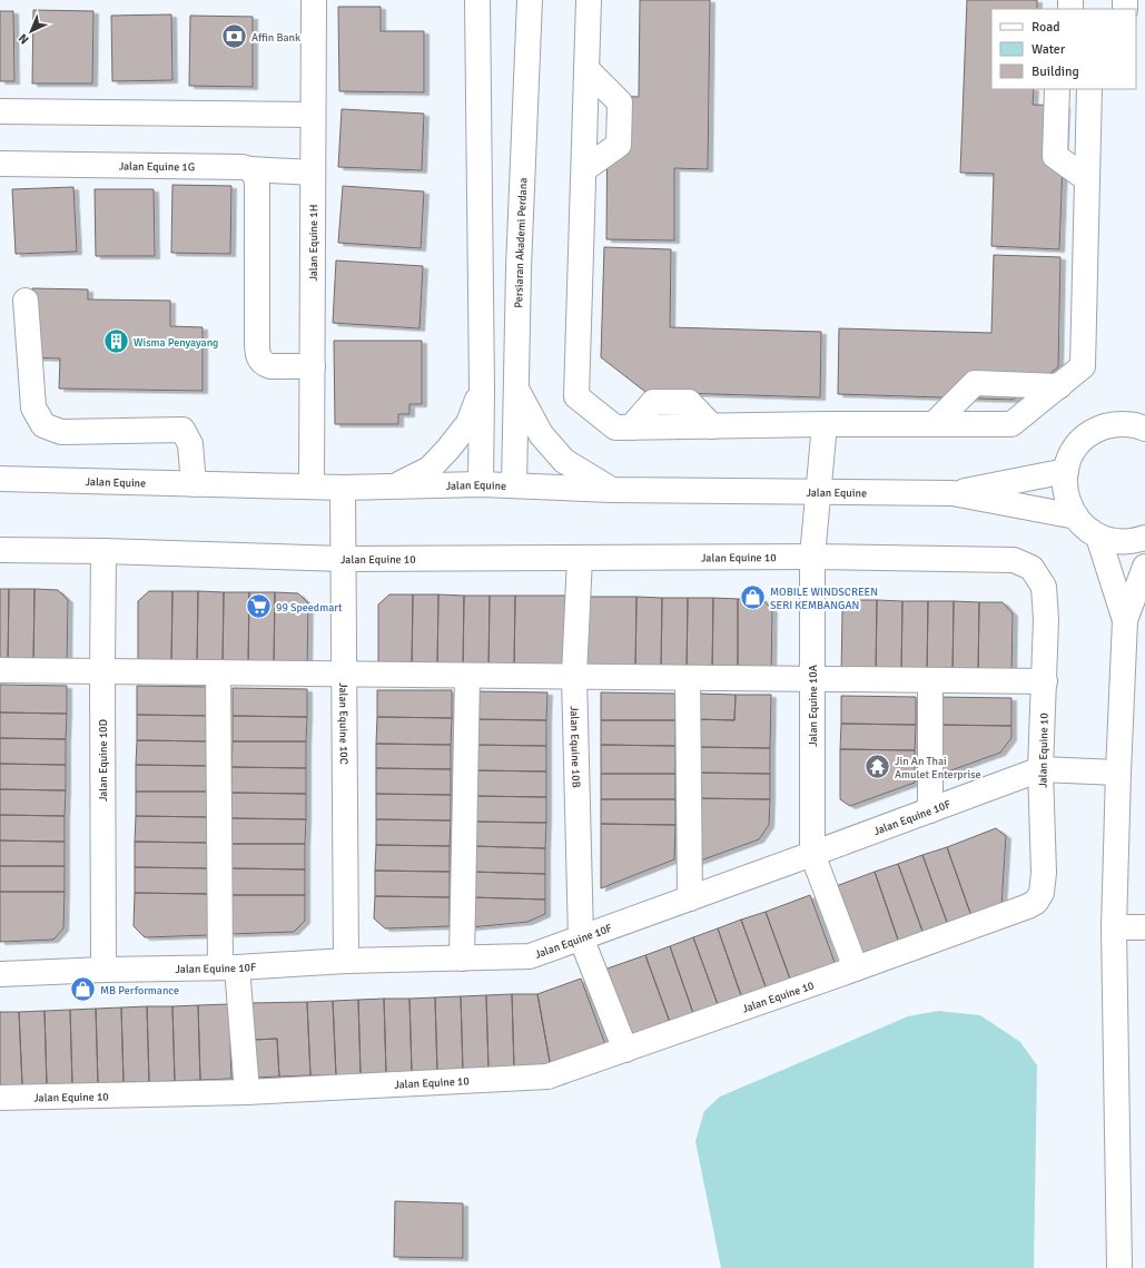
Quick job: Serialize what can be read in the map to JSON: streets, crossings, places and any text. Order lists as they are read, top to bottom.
{
  "streets": {
    "street": [
      "Jalan Equine 1G",
      "Jalan Equine 1H",
      "Persiaran Akademi Perdana",
      "Jalan Equine",
      "Jalan Equine 10",
      "Jalan Equine 10A",
      "Jalan Equine 10C",
      "Jalan Equine 10B",
      "Jalan Equine 10D",
      "Jalan Equine 10F"
    ]
  },
  "crossings": [
    ["Jalan Equine 1G", "Jalan Equine 1H"],
    ["Jalan Equine 1H", "Jalan Equine"],
    ["Persiaran Akademi Perdana", "Jalan Equine"],
    ["Jalan Equine", "Jalan Equine 10A"],
    ["Jalan Equine", "Jalan Equine 10C"],
    ["Jalan Equine 10", "Jalan Equine 10A"],
    ["Jalan Equine 10", "Jalan Equine 10C"],
    ["Jalan Equine 10", "Jalan Equine 10B"],
    ["Jalan Equine 10", "Jalan Equine 10D"],
    ["Jalan Equine 10", "Jalan Equine 10F"],
    ["Jalan Equine 10A", "Jalan Equine 10F"],
    ["Jalan Equine 10C", "Jalan Equine 10F"],
    ["Jalan Equine 10B", "Jalan Equine 10F"],
    ["Jalan Equine 10D", "Jalan Equine 10F"]
  ],
  "places": {
    "bank": ["Affin Bank"],
    "building": ["Wisma Penyayang"],
    "shop": ["MOBILE WINDSCREEN SERI KEMBANGAN", "MB Performance"],
    "supermarket": ["99 Speedmart"],
    "temple": ["Jin An Thai Amulet Enterprise"]
  },
  "legend": ["Road", "Water", "Building"],
  "north": "bottom left"
}
